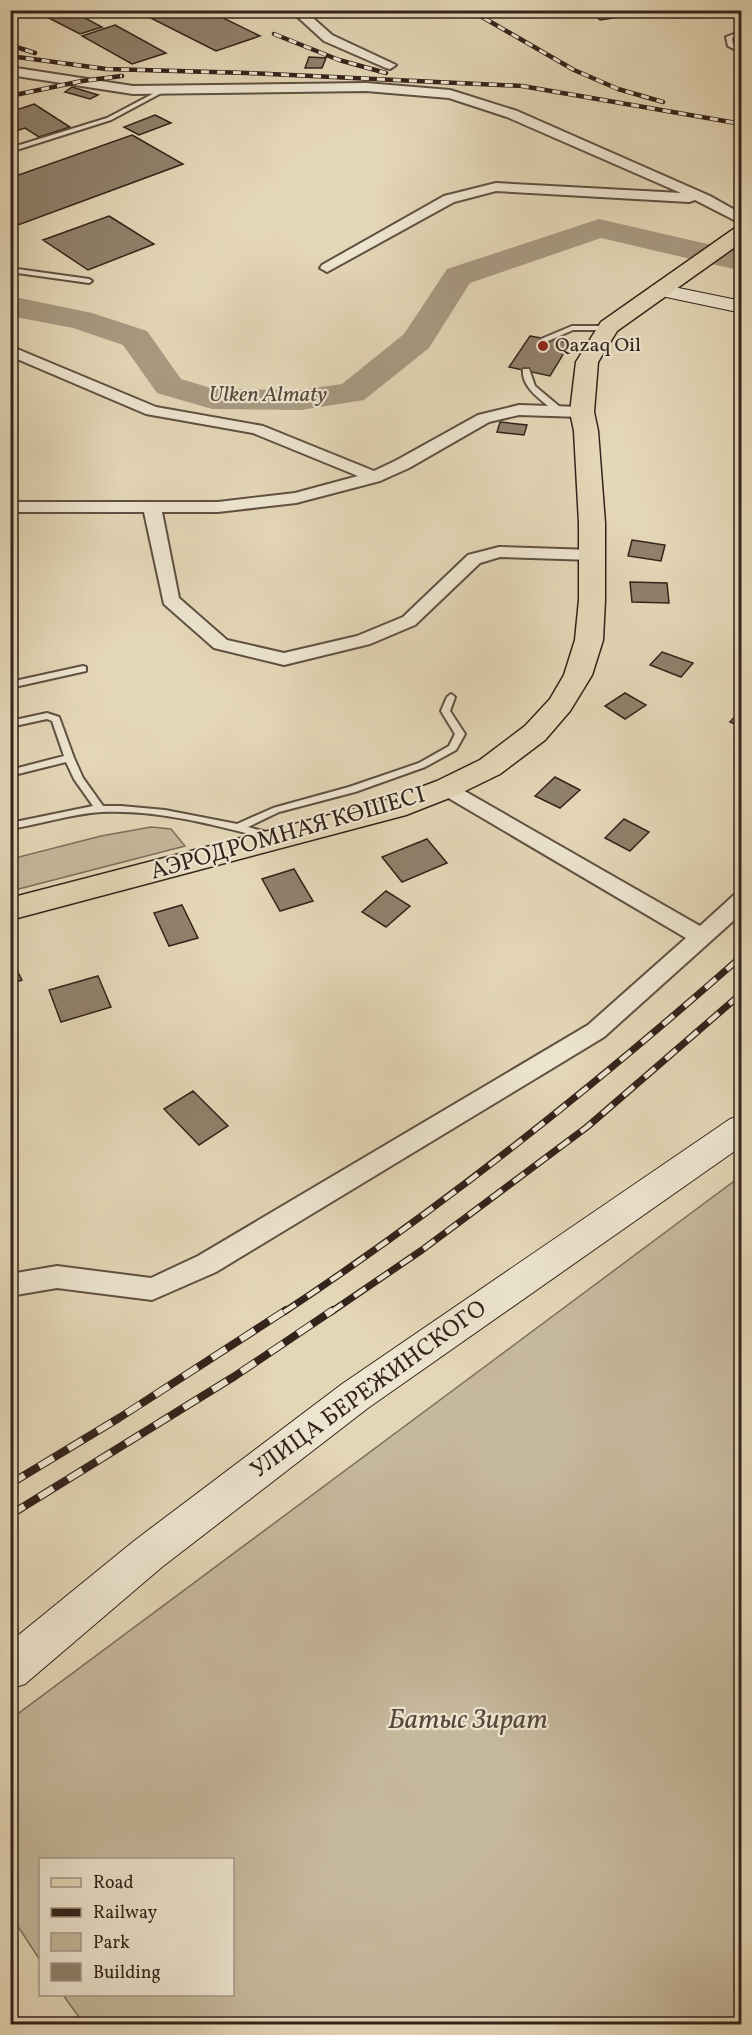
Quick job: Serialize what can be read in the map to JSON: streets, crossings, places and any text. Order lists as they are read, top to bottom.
{
  "streets": {
    "main road": ["АЭРОДРОМНАЯ КӨШЕСІ", "УЛИЦА БЕРЕЖИНСКОГО"]
  },
  "water": ["Ulken Almaty"],
  "parks": ["Батыс Зират"],
  "places": ["Qazaq Oil"],
  "legend": [
    "Road",
    "Railway",
    "Park",
    "Building"
  ]
}
